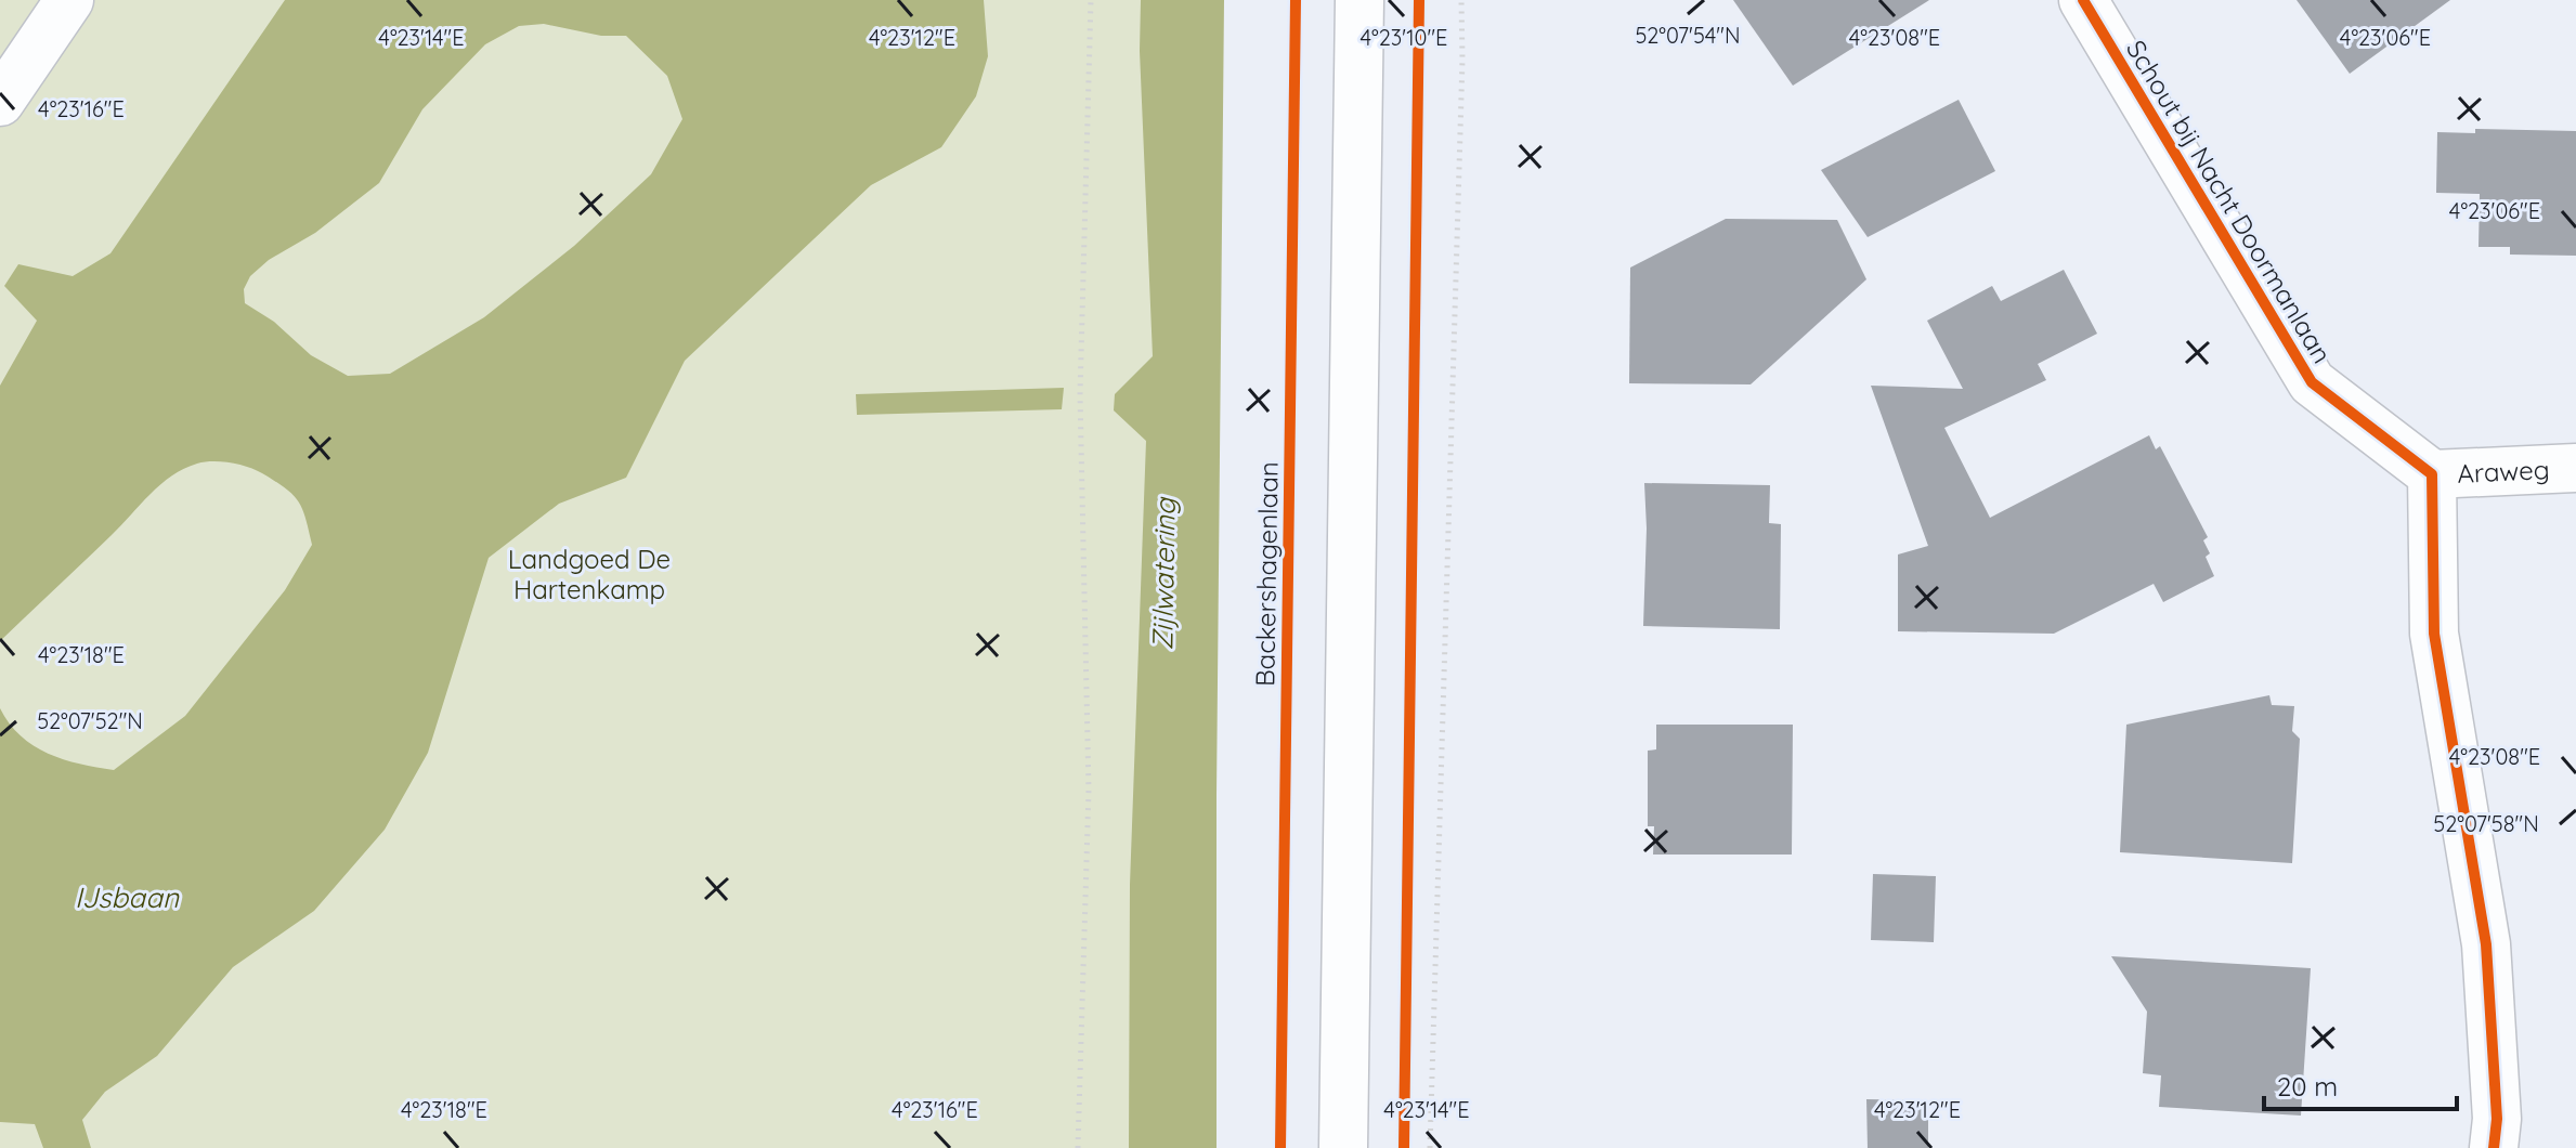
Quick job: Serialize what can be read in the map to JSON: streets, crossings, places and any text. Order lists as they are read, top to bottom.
{
  "streets": {
    "street": ["Schout bij Nacht Doormanlaan", "Araweg"],
    "cycle path": ["Backershagenlaan"]
  },
  "crossings": [
    ["Schout bij Nacht Doormanlaan", "Araweg"]
  ],
  "water": ["Zijlwatering", "IJsbaan"],
  "parks": ["Landgoed De Hartenkamp"],
  "scale_bar": "20 m",
  "coordinates": [
    "52°07'54\"N",
    "4°23'14\"E",
    "4°23'12\"E",
    "4°23'10\"E",
    "4°23'08\"E",
    "4°23'06\"E",
    "4°23'16\"E",
    "4°23'18\"E",
    "52°07'52\"N",
    "52°07'58\"N"
  ]
}
